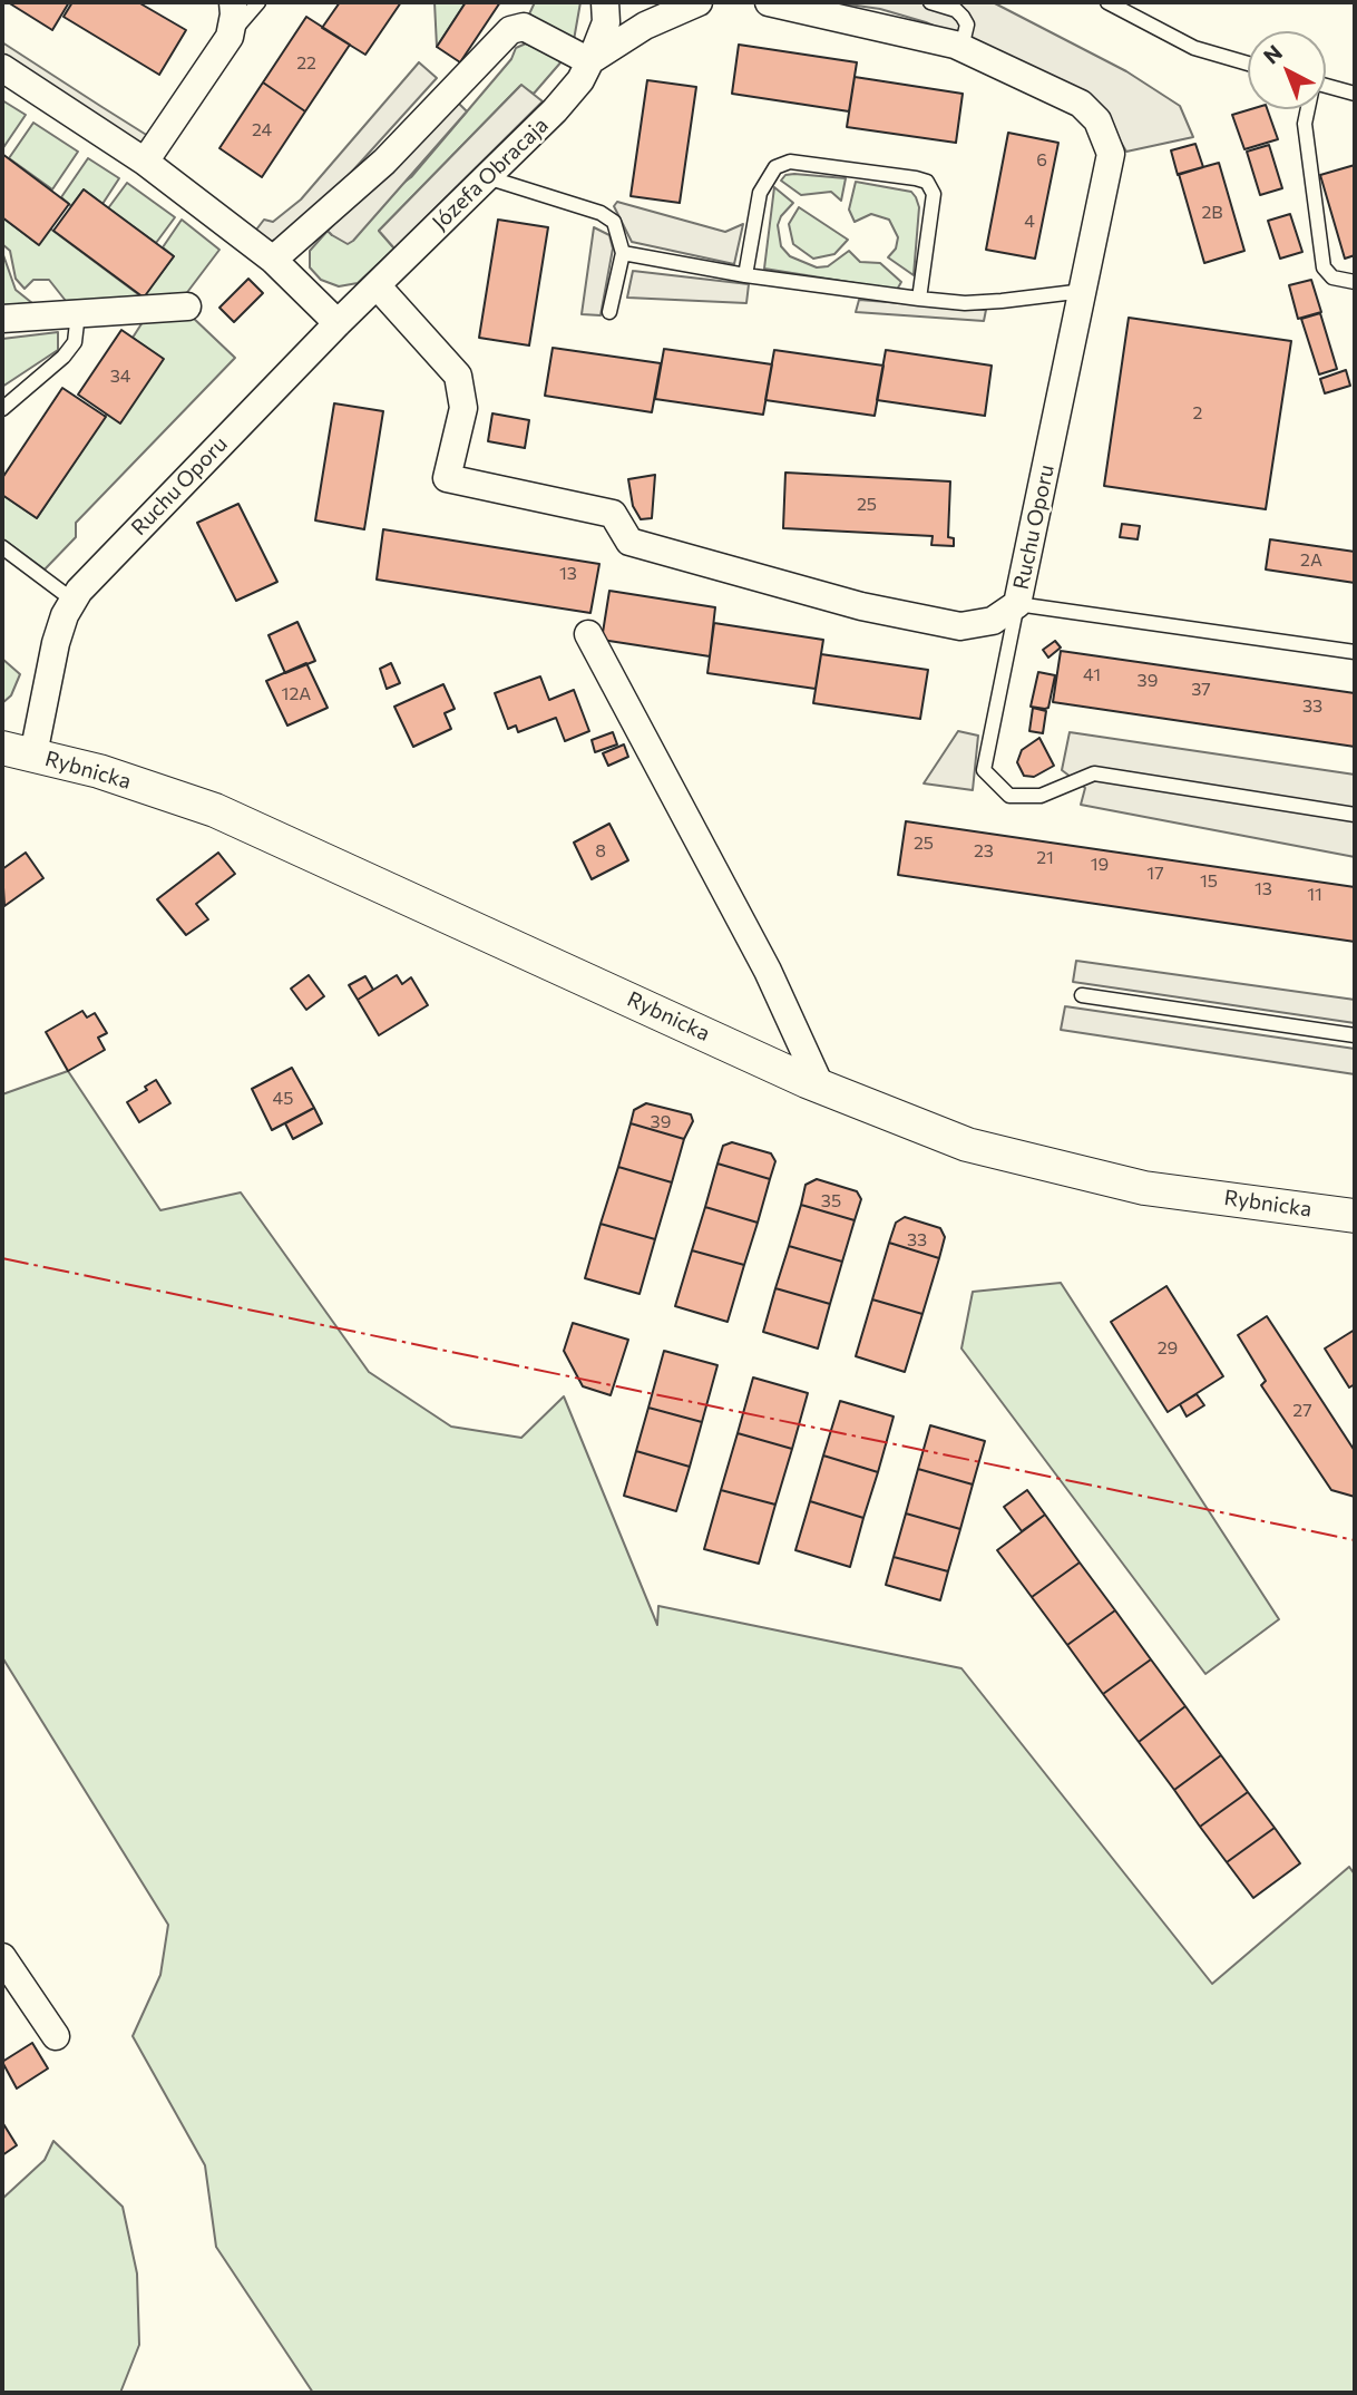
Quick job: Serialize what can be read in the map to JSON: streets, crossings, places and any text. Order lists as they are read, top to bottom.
{
  "streets": {
    "street": ["Józefa Obracaja", "Ruchu Oporu", "Rybnicka"]
  },
  "crossings": [
    ["Józefa Obracaja", "Ruchu Oporu"],
    ["Ruchu Oporu", "Rybnicka"]
  ],
  "house_numbers": [
    "22",
    "24",
    "6",
    "2B",
    "4",
    "34",
    "2",
    "25",
    "2A",
    "13",
    "41",
    "39",
    "37",
    "12A",
    "33",
    "25",
    "8",
    "23",
    "21",
    "19",
    "17",
    "15",
    "13",
    "11",
    "45",
    "39",
    "35",
    "33",
    "29",
    "27"
  ],
  "north": "top left"
}
